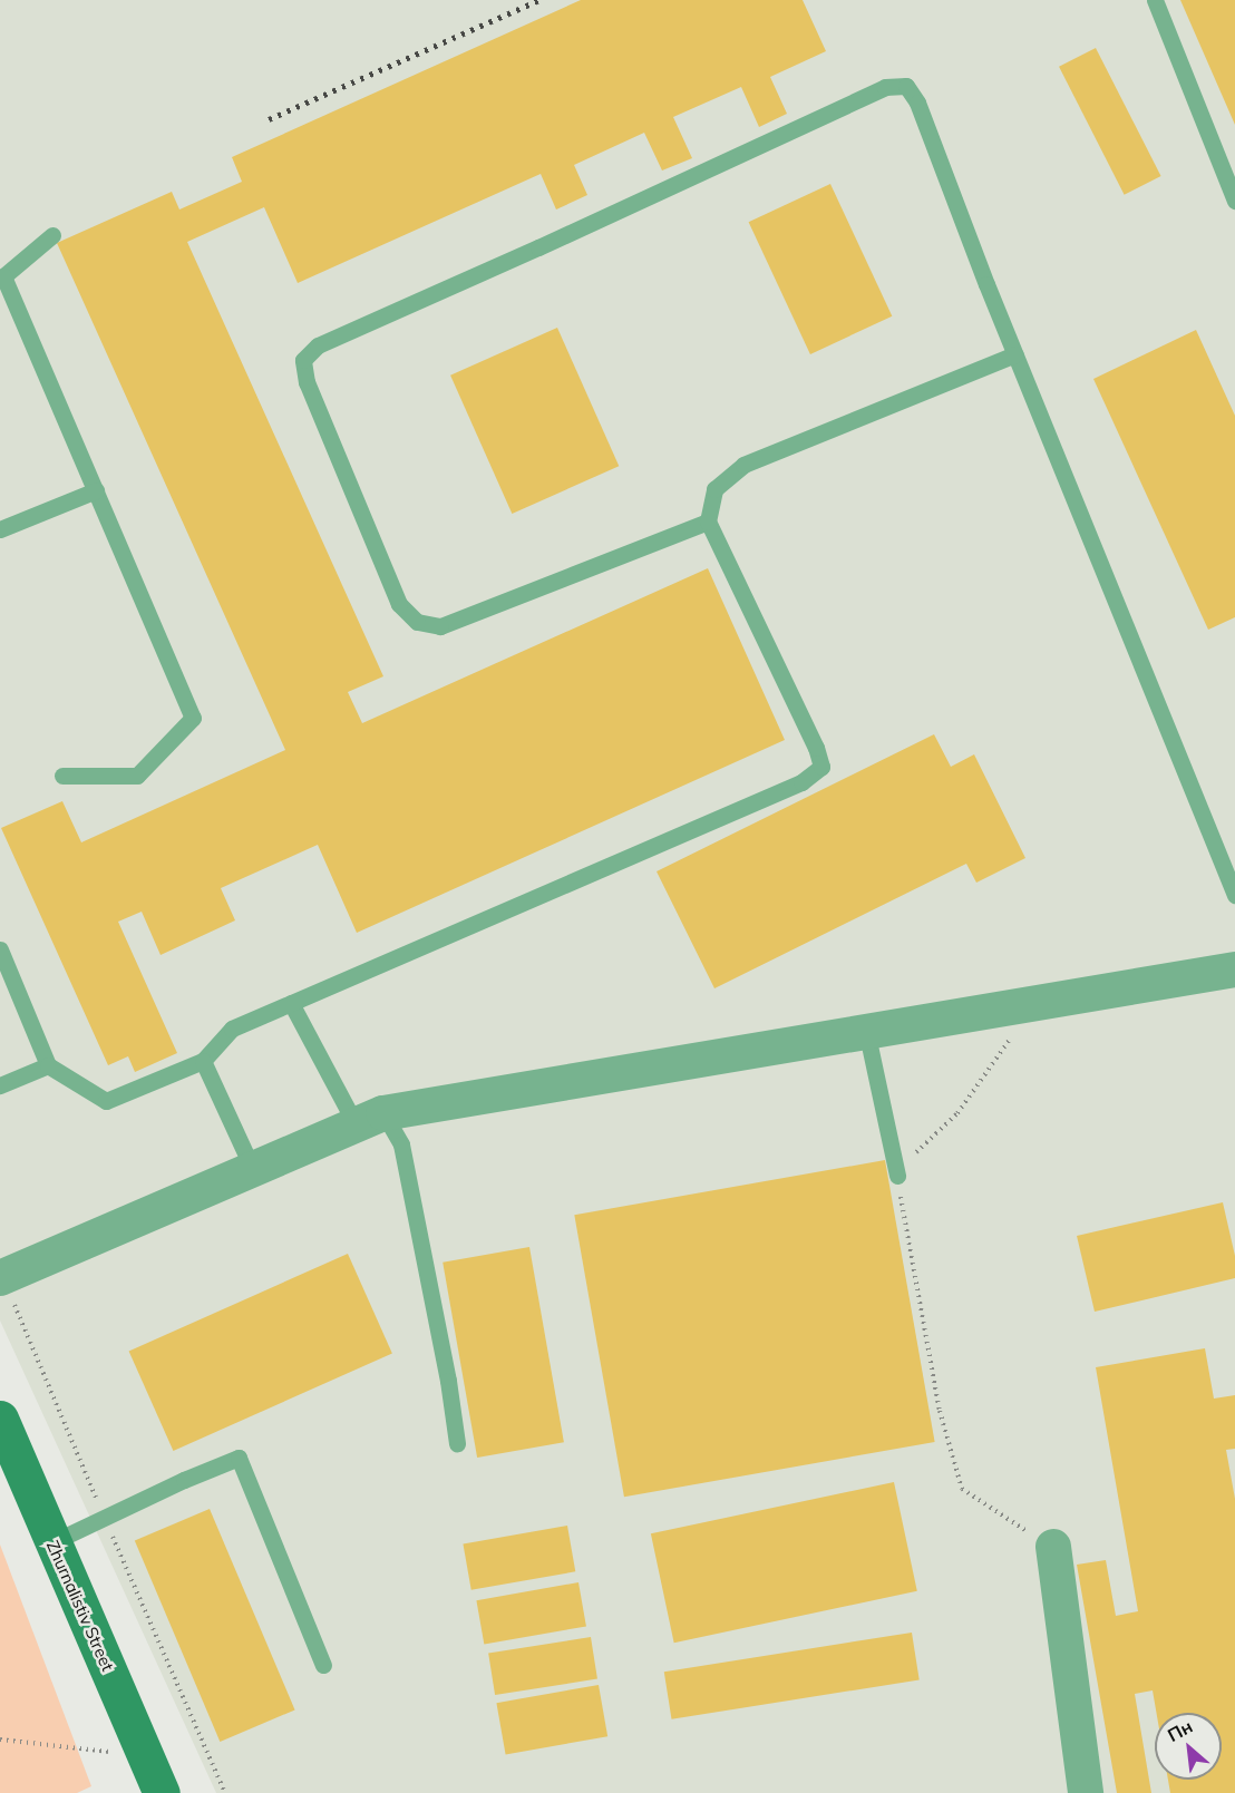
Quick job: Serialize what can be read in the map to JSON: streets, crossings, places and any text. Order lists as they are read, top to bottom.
{
  "streets": {
    "street": ["Zhurnalistiv Street"]
  },
  "north": "top left"
}
